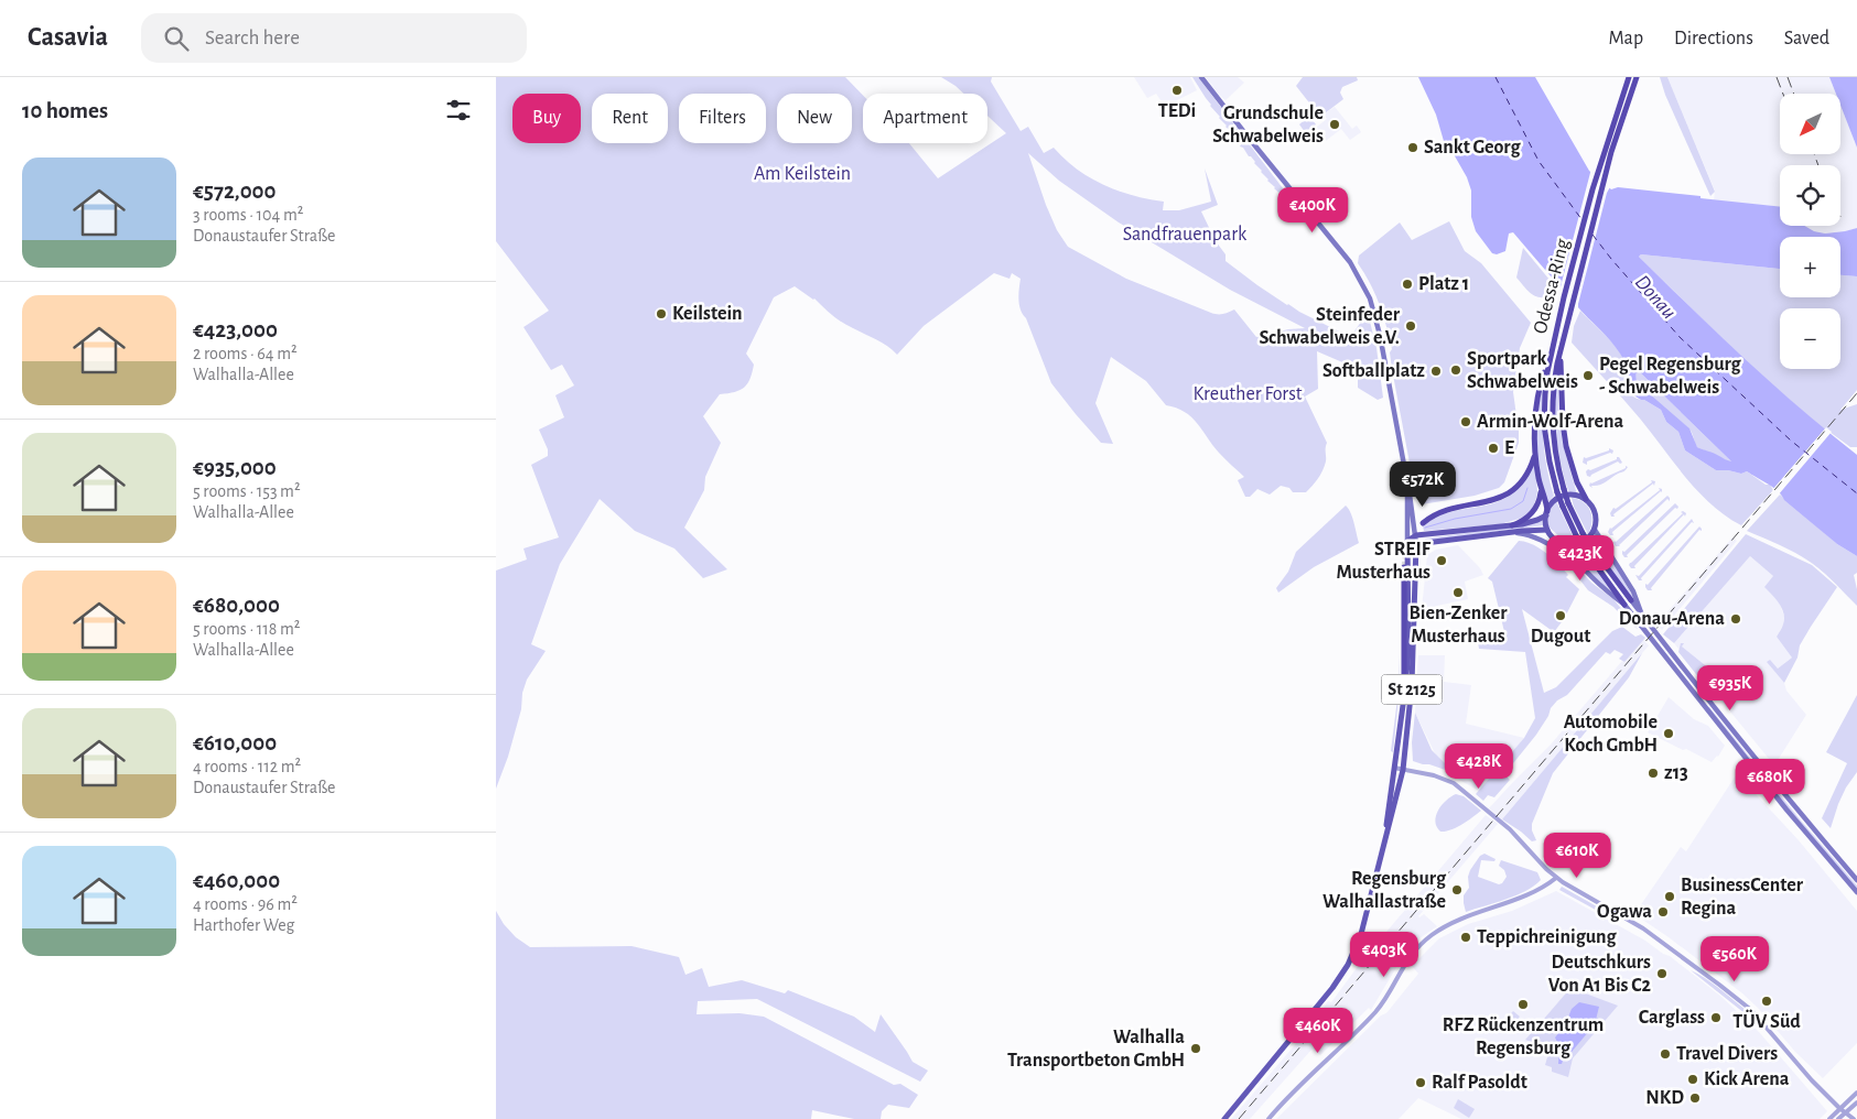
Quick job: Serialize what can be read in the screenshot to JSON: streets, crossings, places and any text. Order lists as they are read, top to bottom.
{
  "streets": {
    "highway": ["Odessa-Ring"],
    "main road": ["St 2125"]
  },
  "water": ["Donau"],
  "parks": ["Am Keilstein", "Sandfrauenpark", "Kreuther Forst"],
  "places": [
    "TEDi",
    "Grundschule Schwabelweis",
    "Sankt Georg",
    "Platz 1",
    "Keilstein",
    "Steinfeder Schwabelweis e.V.",
    "Sportpark Schwabelweis",
    "Softballplatz",
    "Pegel Regensburg - Schwabelweis",
    "Armin-Wolf-Arena",
    "E",
    "STREIF Musterhaus",
    "Bien-Zenker Musterhaus",
    "Dugout",
    "Donau-Arena",
    "Automobile Koch GmbH",
    "z13",
    "Regensburg Walhallastraße",
    "BusinessCenter Regina",
    "Ogawa",
    "Teppichreinigung",
    "Deutschkurs Von A1 Bis C2",
    "TÜV Süd",
    "RFZ Rückenzentrum Regensburg",
    "Carglass",
    "Walhalla Transportbeton GmbH",
    "Travel Divers",
    "Kick Arena",
    "Ralf Pasoldt",
    "NKD"
  ],
  "north": "bottom left",
  "page": {
    "header": "Casavia",
    "search": "Search here",
    "nav": ["Map", "Directions", "Saved"],
    "heading": "10 homes",
    "map_buttons": ["+", "−"],
    "chip": [
      "Buy",
      "Rent",
      "Filters",
      "New",
      "Apartment"
    ],
    "list": [
      {
        "name": "€572,000",
        "note": "3 rooms · 104 m² · Donaustaufer Straße"
      },
      {
        "name": "€423,000",
        "note": "2 rooms · 64 m² · Walhalla-Allee"
      },
      {
        "name": "€935,000",
        "note": "5 rooms · 153 m² · Walhalla-Allee"
      },
      {
        "name": "€680,000",
        "note": "5 rooms · 118 m² · Walhalla-Allee"
      },
      {
        "name": "€610,000",
        "note": "4 rooms · 112 m² · Donaustaufer Straße"
      },
      {
        "name": "€460,000",
        "note": "4 rooms · 96 m² · Harthofer Weg"
      }
    ],
    "price": [
      "€400K",
      "€572K",
      "€423K",
      "€935K",
      "€428K",
      "€680K",
      "€610K",
      "€403K",
      "€560K",
      "€460K"
    ]
  }
}
